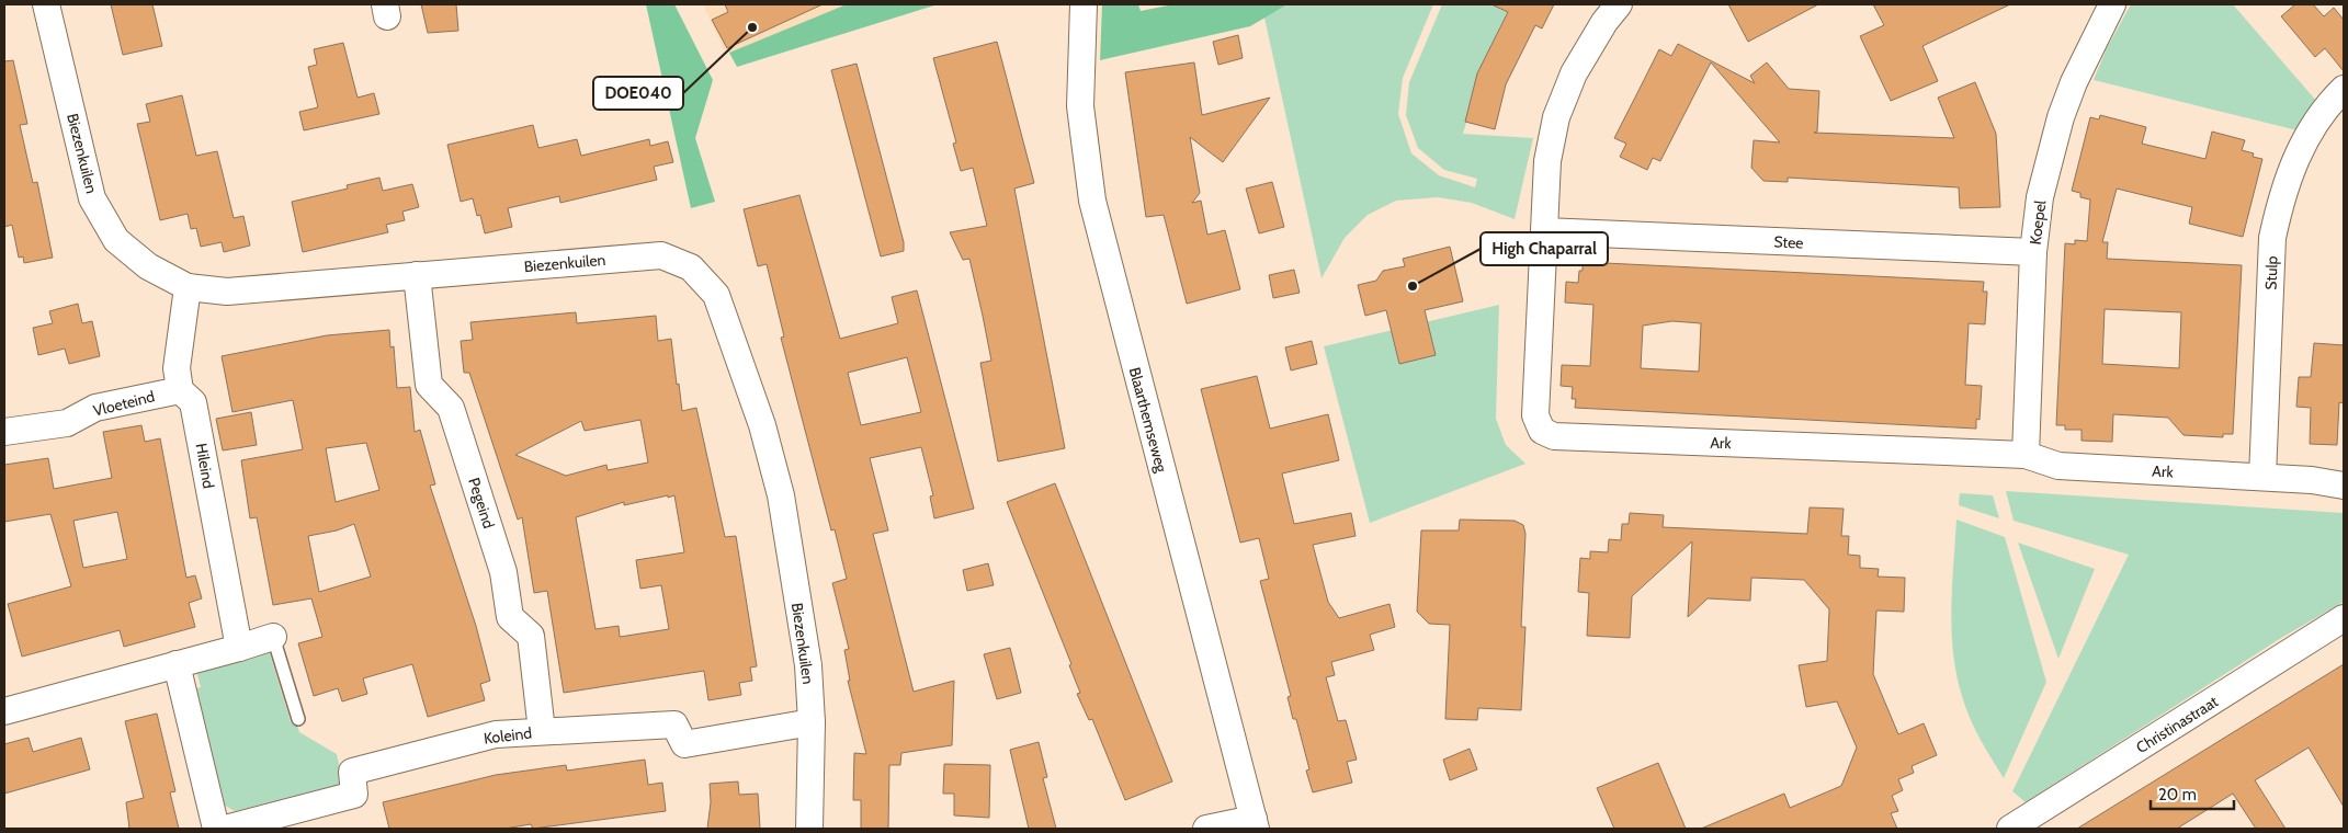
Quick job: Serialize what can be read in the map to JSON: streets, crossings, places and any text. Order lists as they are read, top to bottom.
{
  "streets": {
    "street": [
      "Biezenkuilen",
      "Koepel",
      "Stee",
      "Stulp",
      "Vloeteind",
      "Blaarthemseweg",
      "Ark",
      "Hileind",
      "Pegeind",
      "Christinastraat",
      "Koleind"
    ]
  },
  "crossings": [
    ["Biezenkuilen", "Hileind"],
    ["Biezenkuilen", "Pegeind"],
    ["Biezenkuilen", "Koleind"],
    ["Koepel", "Stee"],
    ["Koepel", "Ark"],
    ["Stee", "Ark"],
    ["Stulp", "Ark"],
    ["Vloeteind", "Hileind"],
    ["Pegeind", "Koleind"]
  ],
  "places": ["DOE040", "High Chaparral"],
  "scale_bar": "20 m"
}
